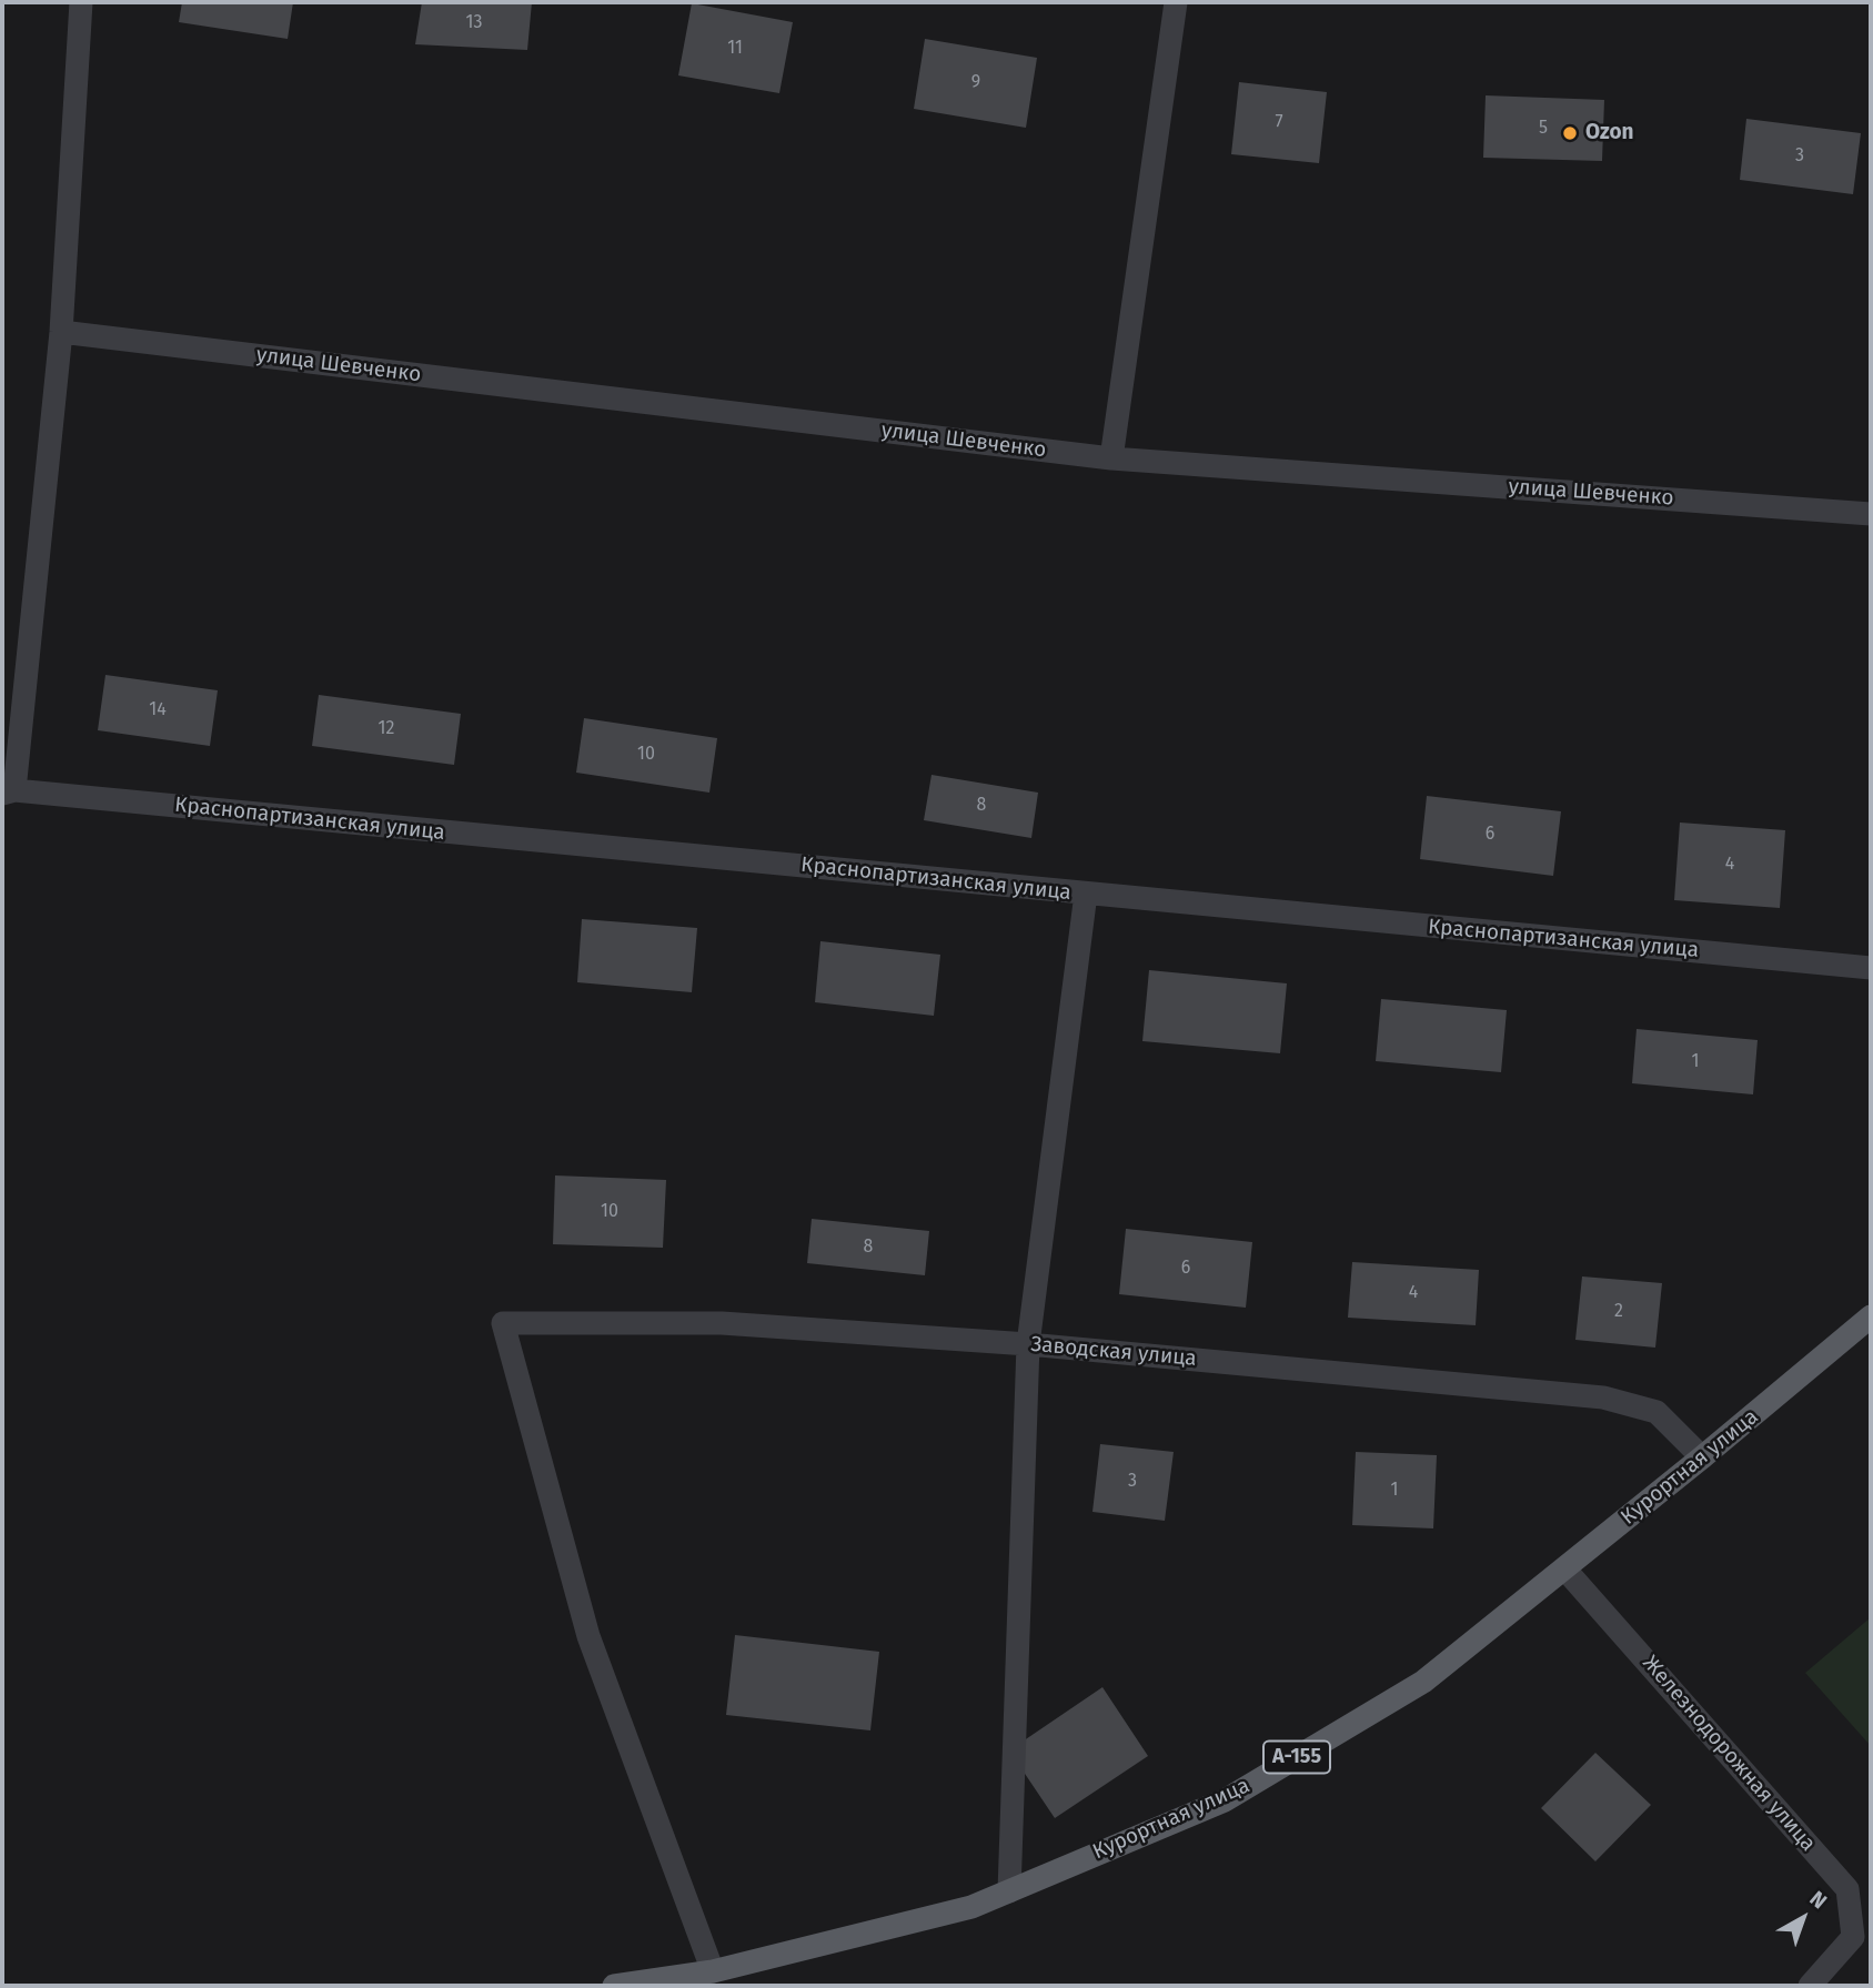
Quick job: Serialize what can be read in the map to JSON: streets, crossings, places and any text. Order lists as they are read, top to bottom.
{
  "streets": {
    "main road": ["Курортная улица", "А-155"],
    "street": [
      "улица Шевченко",
      "Краснопартизанская улица",
      "Заводская улица",
      "Железнодорожная улица"
    ]
  },
  "crossings": [
    ["Заводская улица", "Курортная улица"],
    ["Курортная улица", "Железнодорожная улица"]
  ],
  "places": ["Ozon"],
  "house_numbers": [
    "13",
    "11",
    "9",
    "7",
    "5",
    "3",
    "14",
    "12",
    "10",
    "8",
    "6",
    "4",
    "1",
    "10",
    "8",
    "6",
    "4",
    "2",
    "3",
    "1"
  ],
  "north": "top right"
}
